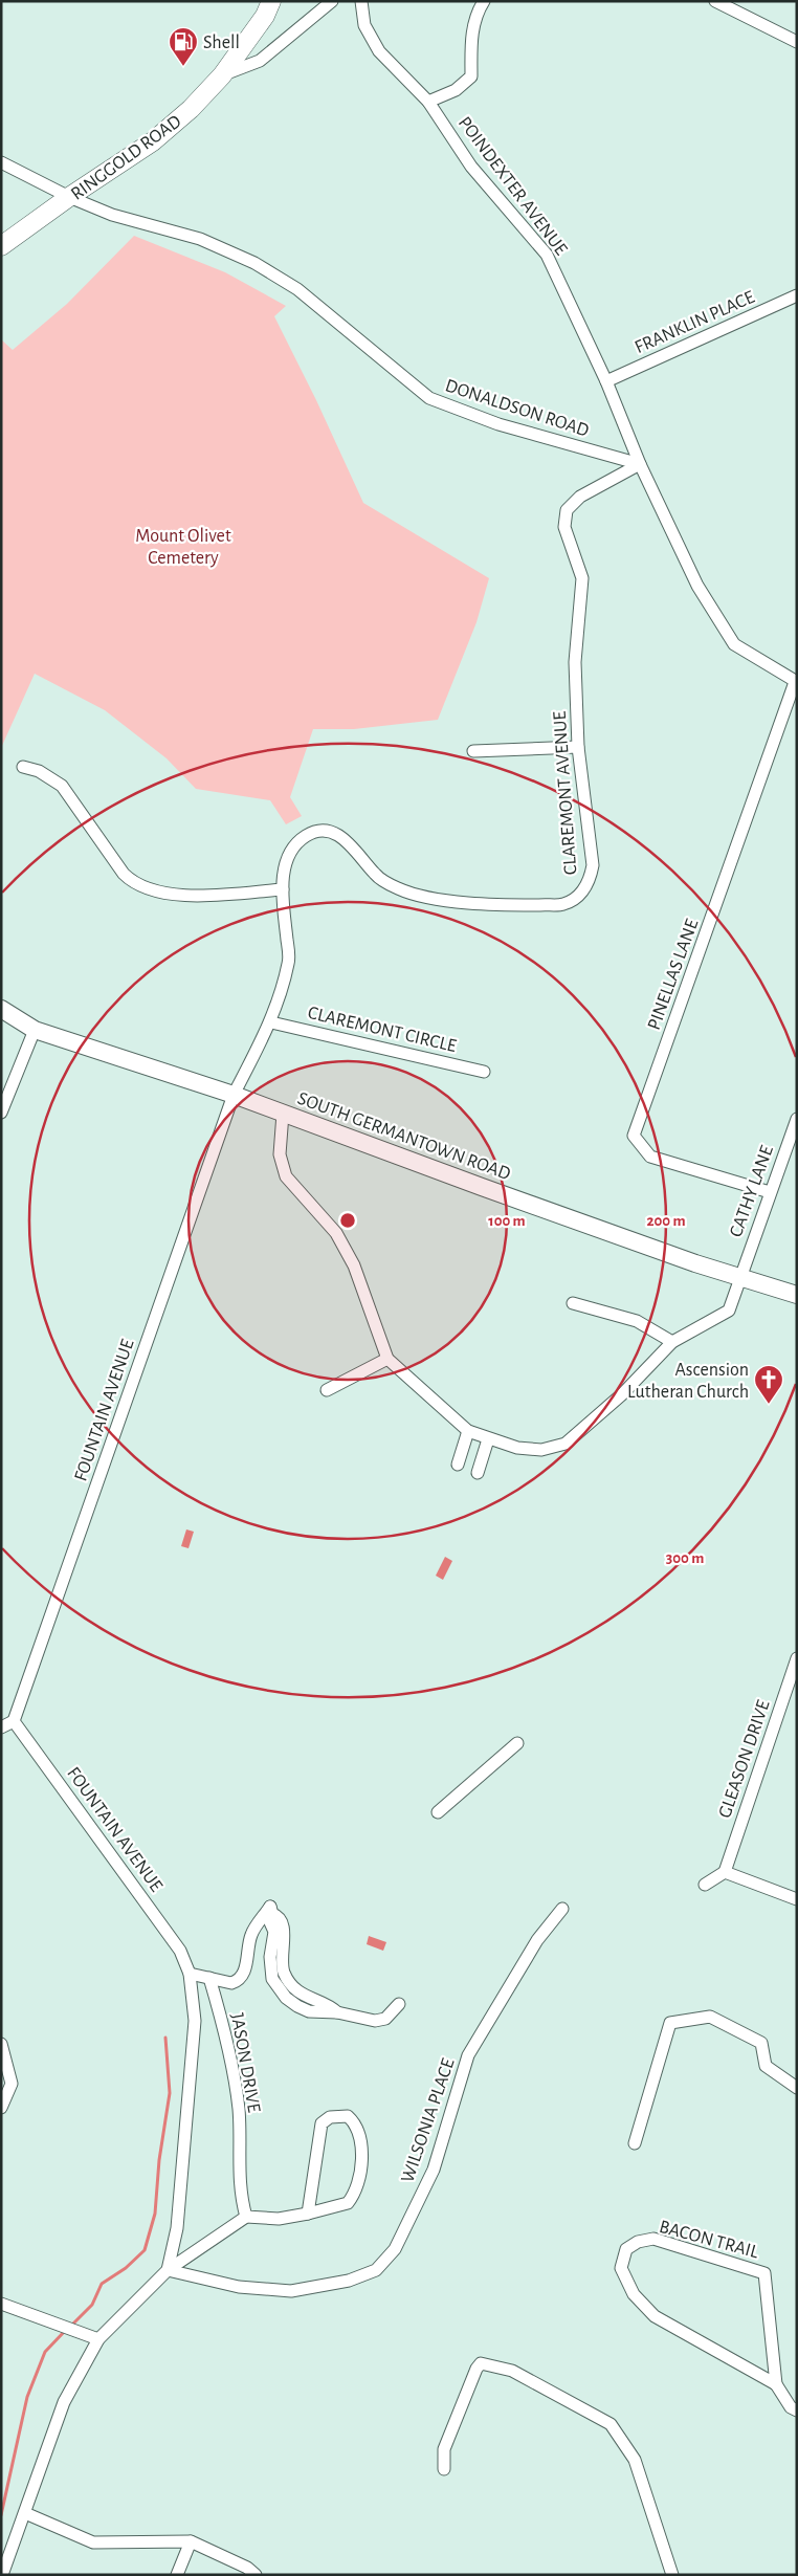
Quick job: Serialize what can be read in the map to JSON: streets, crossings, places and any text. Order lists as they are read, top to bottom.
{
  "streets": {
    "main road": ["RINGGOLD ROAD", "SOUTH GERMANTOWN ROAD"],
    "street": [
      "POINDEXTER AVENUE",
      "FRANKLIN PLACE",
      "DONALDSON ROAD",
      "CLAREMONT AVENUE",
      "PINELLAS LANE",
      "CLAREMONT CIRCLE",
      "CATHY LANE",
      "FOUNTAIN AVENUE",
      "GLEASON DRIVE",
      "JASON DRIVE",
      "WILSONIA PLACE",
      "BACON TRAIL"
    ]
  },
  "crossings": [
    ["RINGGOLD ROAD", "DONALDSON ROAD"],
    ["POINDEXTER AVENUE", "FRANKLIN PLACE"],
    ["POINDEXTER AVENUE", "DONALDSON ROAD"],
    ["POINDEXTER AVENUE", "CLAREMONT AVENUE"],
    ["DONALDSON ROAD", "CLAREMONT AVENUE"],
    ["CLAREMONT AVENUE", "CLAREMONT CIRCLE"],
    ["CLAREMONT AVENUE", "SOUTH GERMANTOWN ROAD"],
    ["CLAREMONT AVENUE", "FOUNTAIN AVENUE"],
    ["PINELLAS LANE", "CATHY LANE"],
    ["SOUTH GERMANTOWN ROAD", "CATHY LANE"],
    ["SOUTH GERMANTOWN ROAD", "FOUNTAIN AVENUE"],
    ["FOUNTAIN AVENUE", "WILSONIA PLACE"]
  ],
  "parks": ["Mount Olivet Cemetery"],
  "places": {
    "fuel station": ["Shell"],
    "church": ["Ascension Lutheran Church"]
  },
  "rings": ["100 m", "200 m", "300 m"]
}
